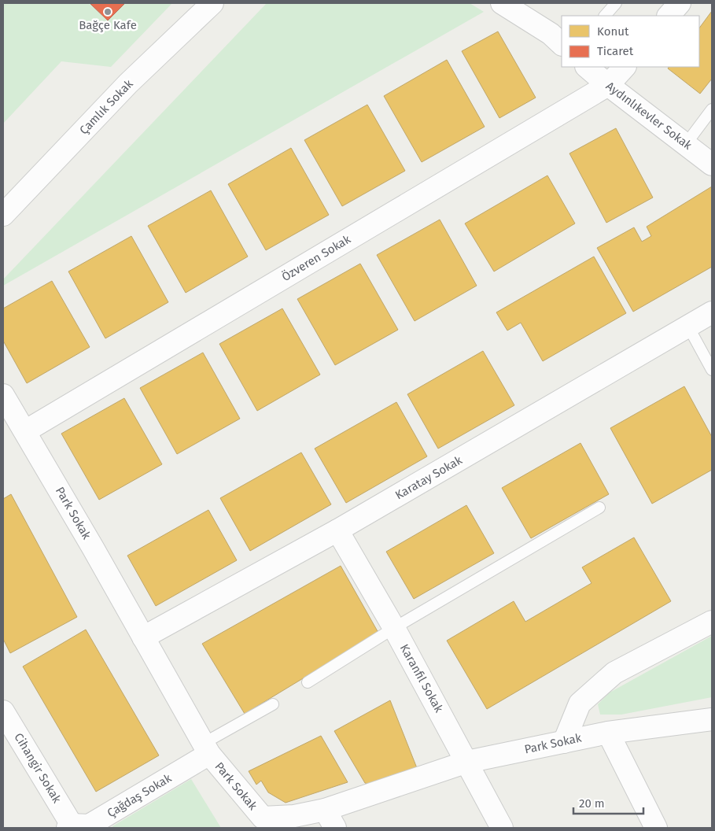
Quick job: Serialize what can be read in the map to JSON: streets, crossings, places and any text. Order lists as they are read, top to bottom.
{
  "streets": {
    "street": [
      "Çamlık Sokak",
      "Aydınlıkevler Sokak",
      "Özveren Sokak",
      "Karatay Sokak",
      "Park Sokak",
      "Karanfil Sokak",
      "Cihangir Sokak",
      "Çağdaş Sokak"
    ]
  },
  "crossings": [
    ["Aydınlıkevler Sokak", "Özveren Sokak"],
    ["Özveren Sokak", "Park Sokak"],
    ["Karatay Sokak", "Park Sokak"],
    ["Karatay Sokak", "Karanfil Sokak"],
    ["Park Sokak", "Karanfil Sokak"],
    ["Park Sokak", "Çağdaş Sokak"],
    ["Cihangir Sokak", "Çağdaş Sokak"]
  ],
  "places": ["Bağçe Kafe"],
  "legend": ["Konut", "Ticaret"],
  "scale_bar": "20 m"
}
